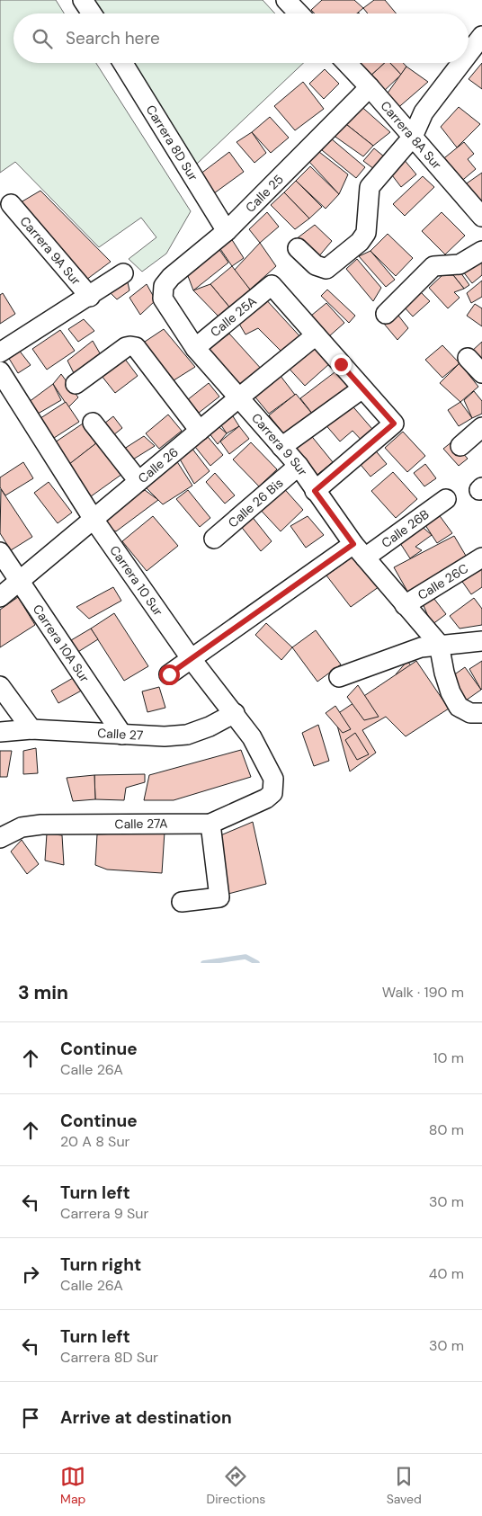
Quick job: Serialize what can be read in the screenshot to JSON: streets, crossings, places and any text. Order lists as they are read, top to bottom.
{
  "streets": {
    "street": [
      "Carrera 8A Sur",
      "Carrera 8D Sur",
      "Calle 25",
      "Carrera 9A Sur",
      "Calle 25A",
      "Carrera 9 Sur",
      "Calle 26",
      "Calle 26 Bis",
      "Calle 26B",
      "Carrera 10 Sur",
      "Calle 26C",
      "Carrera 10A Sur",
      "Calle 27",
      "Calle 27A"
    ]
  },
  "crossings": [
    ["Carrera 8A Sur", "Calle 25"],
    ["Carrera 8D Sur", "Calle 25"],
    ["Calle 25", "Carrera 9 Sur"],
    ["Calle 25A", "Carrera 9 Sur"],
    ["Calle 25A", "Calle 26"],
    ["Carrera 9 Sur", "Calle 26"],
    ["Carrera 9 Sur", "Calle 26 Bis"],
    ["Carrera 9 Sur", "Calle 26B"],
    ["Carrera 9 Sur", "Calle 26C"],
    ["Calle 26", "Carrera 10 Sur"],
    ["Calle 26", "Carrera 10A Sur"],
    ["Calle 26B", "Carrera 10 Sur"],
    ["Carrera 10 Sur", "Calle 27"],
    ["Carrera 10 Sur", "Calle 27A"],
    ["Carrera 10A Sur", "Calle 27"]
  ],
  "page": {
    "search": "Search here",
    "heading": ["3 min", "Walk · 190 m"],
    "list": [
      ["Continue", "Calle 26A", "10 m"],
      ["Continue", "20 A 8 Sur", "80 m"],
      ["Turn left", "Carrera 9 Sur", "30 m"],
      ["Turn right", "Calle 26A", "40 m"],
      ["Turn left", "Carrera 8D Sur", "30 m"],
      "Arrive at destination"
    ],
    "nav": ["Map", "Directions", "Saved"]
  }
}
